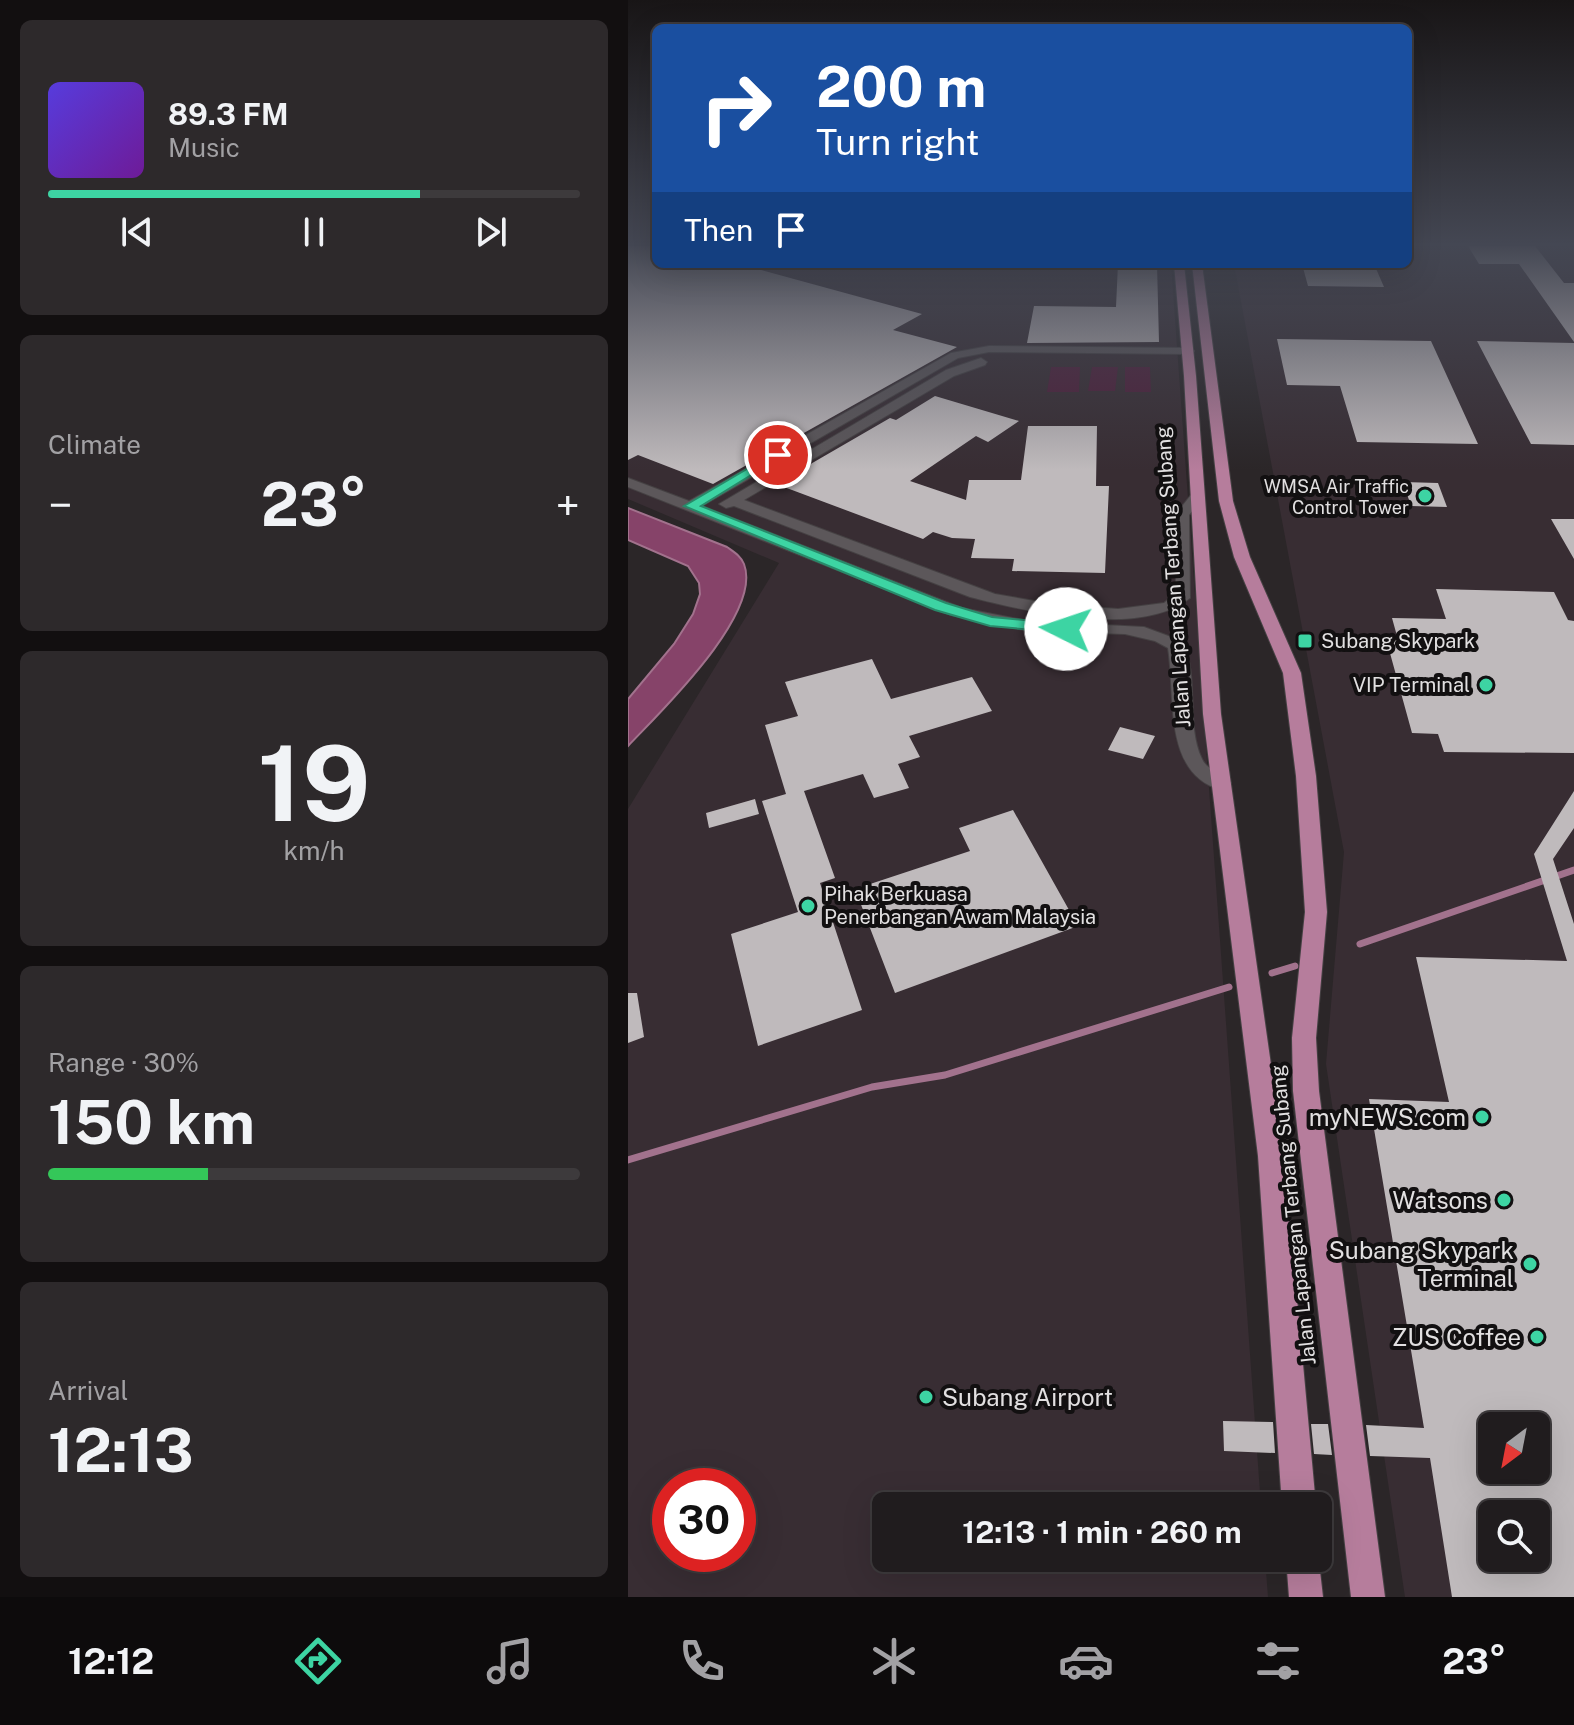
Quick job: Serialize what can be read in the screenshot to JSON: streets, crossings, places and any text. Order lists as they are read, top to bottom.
{
  "streets": {
    "main road": ["Jalan Lapangan Terbang Subang"]
  },
  "places": {
    "other": [
      "WMSA Air Traffic Control Tower",
      "VIP Terminal",
      "Pihak Berkuasa Penerbangan Awam Malaysia",
      "myNEWS.com",
      "Watsons",
      "Subang Skypark Terminal",
      "ZUS Coffee",
      "Subang Airport"
    ],
    "transit": ["Subang Skypark"]
  },
  "north": "bottom left",
  "page": {
    "turn": ["200 m", "Turn right"],
    "song": ["89.3 FM", "Music"],
    "then": "Then",
    "tile": [
      "Climate",
      ["19", "km/h"],
      ["Range · 30%", "150 km"],
      ["Arrival", "12:13"]
    ],
    "heat": ["−", "23°", "+"],
    "limit": "30",
    "trip": "12:13 · 1 min · 260 m",
    "tabs": ["12:12", "23°"]
  }
}
